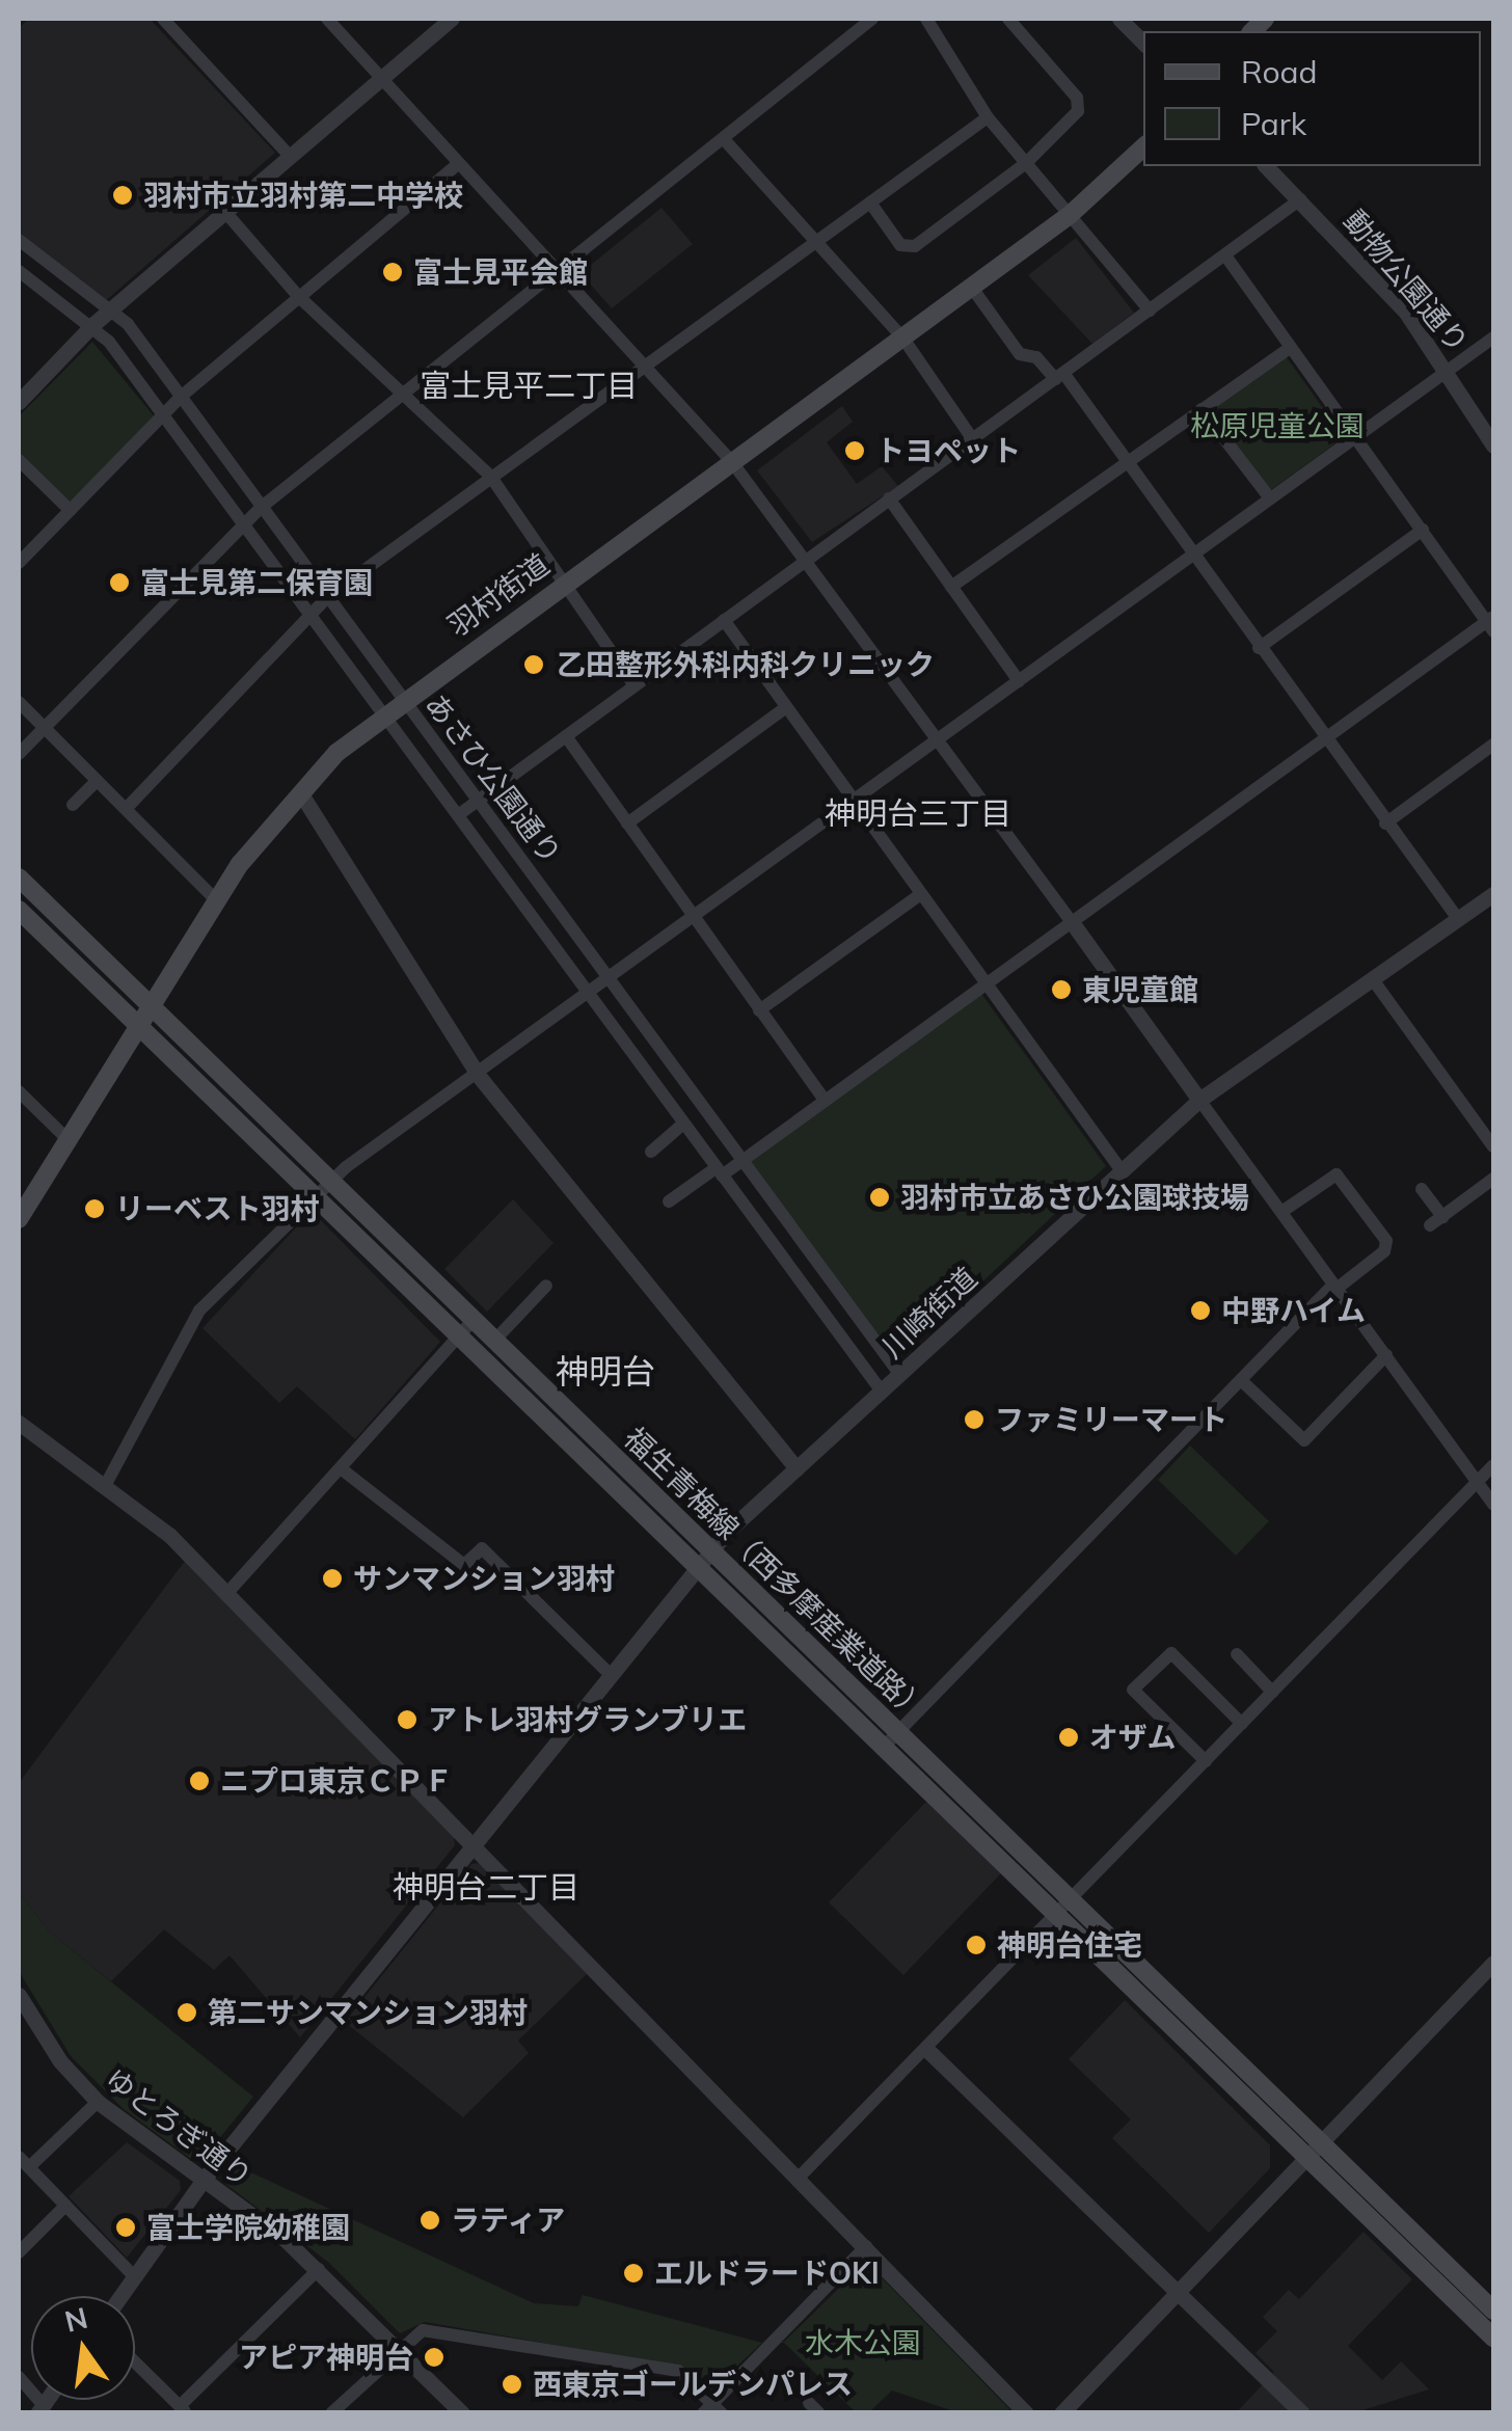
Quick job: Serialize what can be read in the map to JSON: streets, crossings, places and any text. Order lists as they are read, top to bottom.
{
  "streets": {
    "main road": ["羽村街道", "福生青梅線（西多摩産業道路）"],
    "street": [
      "動物公園通り",
      "あさひ公園通り",
      "川崎街道",
      "ゆとろぎ通り"
    ]
  },
  "crossings": [
    ["羽村街道", "あさひ公園通り"],
    ["羽村街道", "福生青梅線（西多摩産業道路）"],
    ["あさひ公園通り", "川崎街道"],
    ["川崎街道", "福生青梅線（西多摩産業道路）"],
    ["川崎街道", "ゆとろぎ通り"]
  ],
  "districts": [
    "富士見平二丁目",
    "神明台三丁目",
    "神明台",
    "神明台二丁目"
  ],
  "parks": ["松原児童公園", "水木公園"],
  "places": [
    "羽村市立羽村第二中学校",
    "富士見平会館",
    "トヨペット",
    "富士見第二保育園",
    "乙田整形外科内科クリニック",
    "東児童館",
    "羽村市立あさひ公園球技場",
    "リーベスト羽村",
    "中野ハイム",
    "ファミリーマート",
    "サンマンション羽村",
    "アトレ羽村グランブリエ",
    "オザム",
    "ニプロ東京ＣＰＦ",
    "神明台住宅",
    "第二サンマンション羽村",
    "ラティア",
    "富士学院幼稚園",
    "エルドラードOKI",
    "アピア神明台",
    "西東京ゴールデンパレス"
  ],
  "legend": ["Road", "Park"],
  "north": "top"
}
